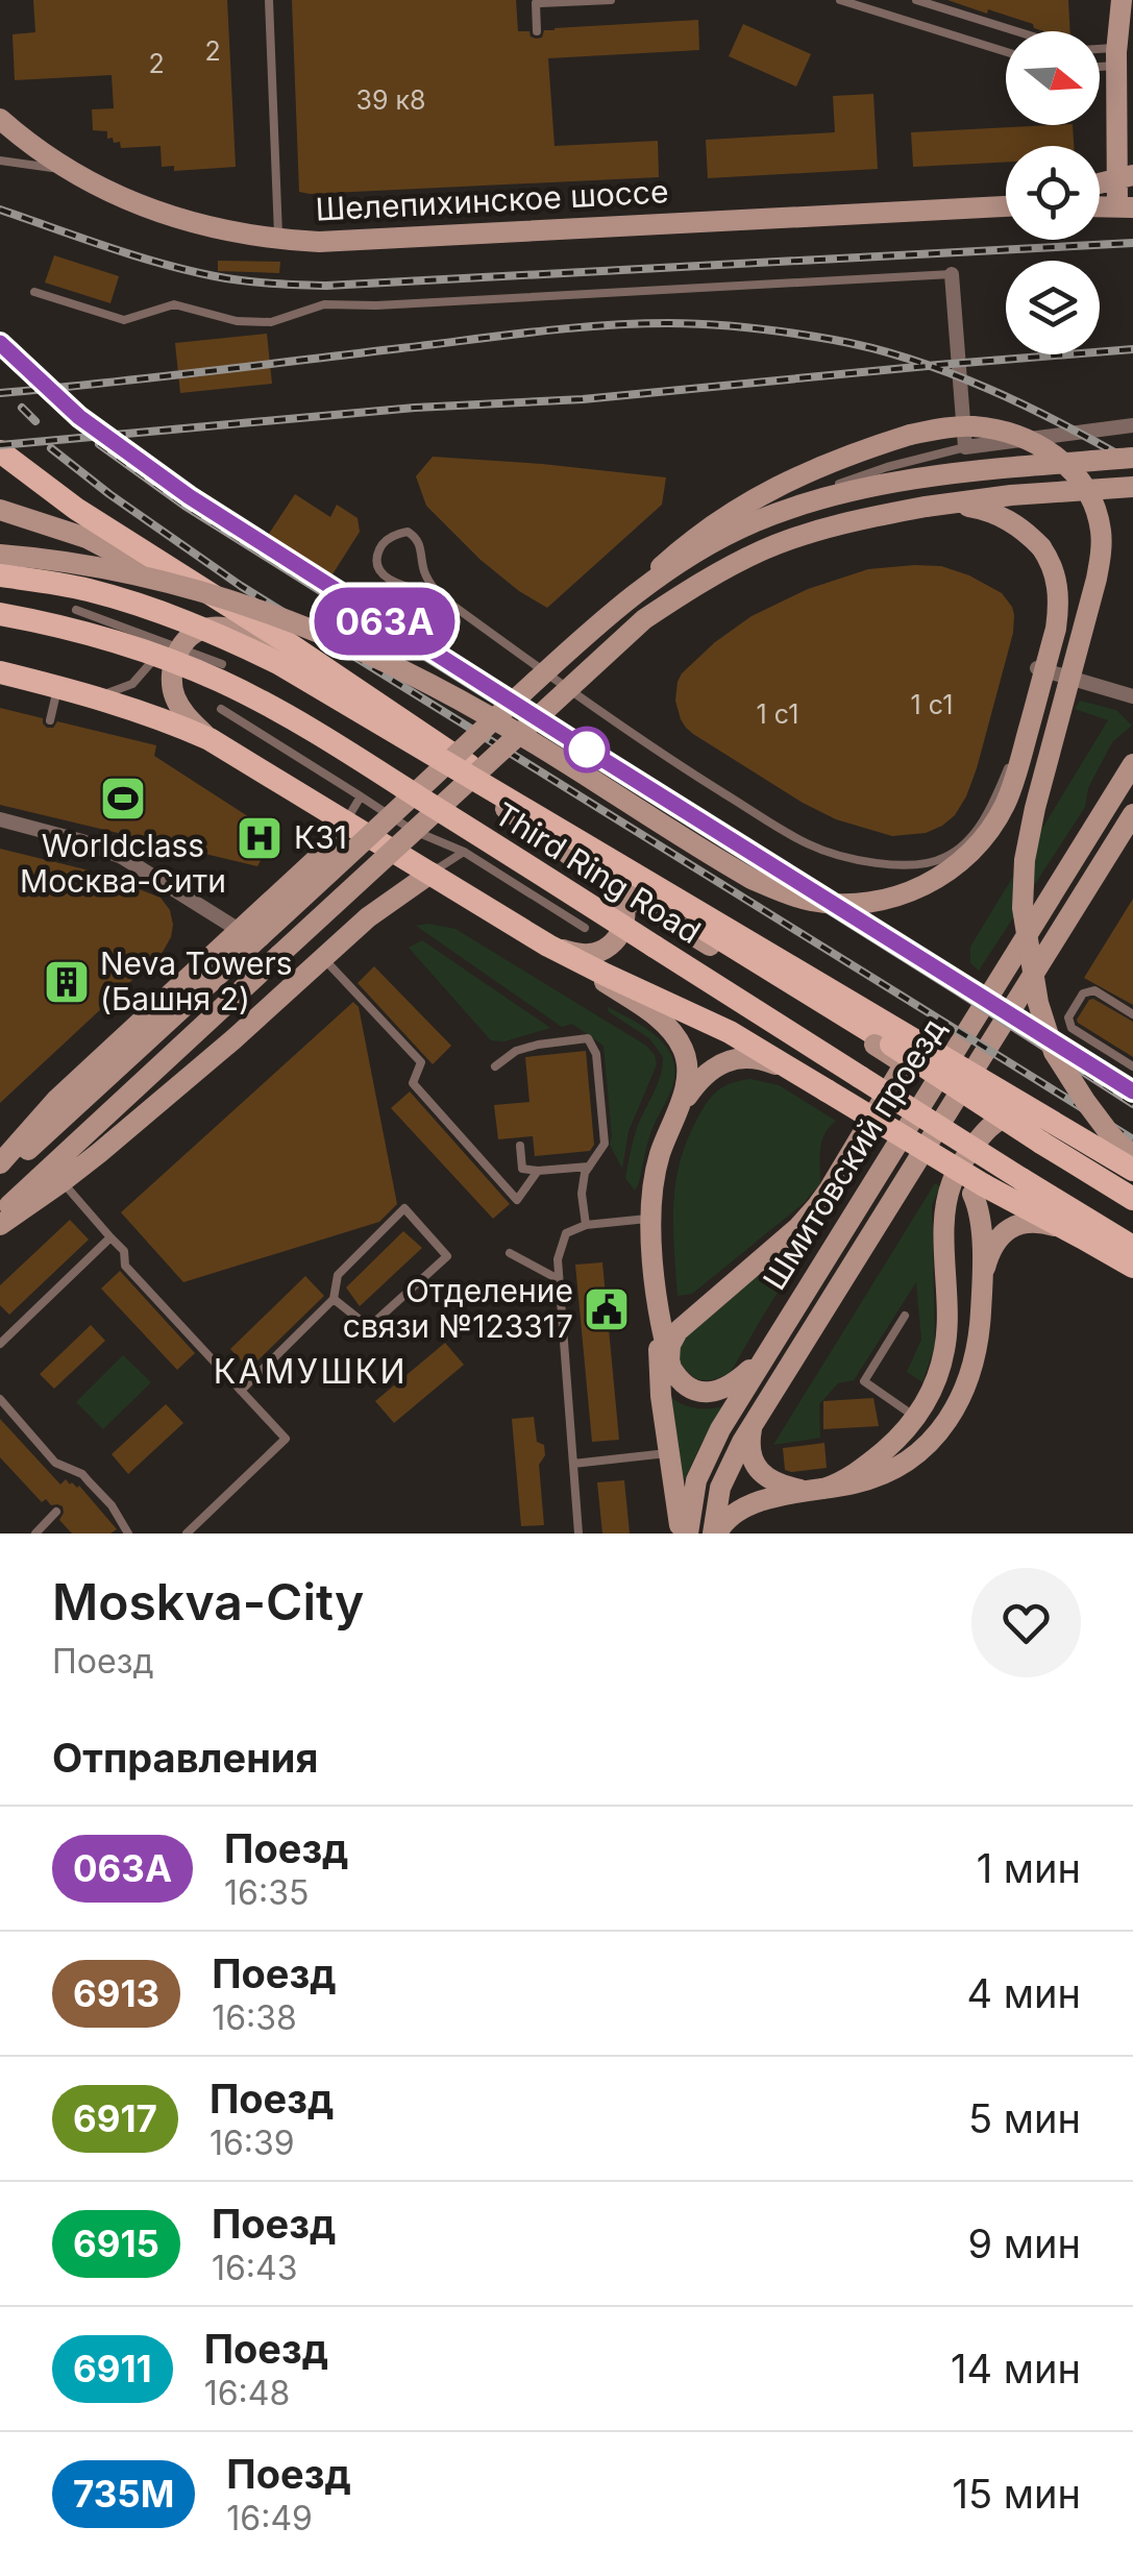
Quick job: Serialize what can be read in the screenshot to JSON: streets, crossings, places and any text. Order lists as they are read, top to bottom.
{
  "streets": {
    "main road": ["Шелепихинское шоссе", "Third Ring Road", "Шмитовский проезд"]
  },
  "districts": ["КАМУШКИ"],
  "places": {
    "sports": ["Worldclass Москва-Сити"],
    "hospital": ["К31"],
    "building": ["Neva Towers (Башня 2)"],
    "public building": ["Отделение связи №123317"]
  },
  "house_numbers": [
    "2",
    "2",
    "39 к8",
    "1 с1",
    "1 с1"
  ],
  "north": "right",
  "page": {
    "on_map": "063А",
    "heading": [
      ["Moskva-City", "Поезд"],
      "Отправления"
    ],
    "list": [
      {
        "mark": "063А",
        "name": "Поезд",
        "note": "16:35",
        "value": "1 мин"
      },
      {
        "mark": "6913",
        "name": "Поезд",
        "note": "16:38",
        "value": "4 мин"
      },
      {
        "mark": "6917",
        "name": "Поезд",
        "note": "16:39",
        "value": "5 мин"
      },
      {
        "mark": "6915",
        "name": "Поезд",
        "note": "16:43",
        "value": "9 мин"
      },
      {
        "mark": "6911",
        "name": "Поезд",
        "note": "16:48",
        "value": "14 мин"
      },
      {
        "mark": "735М",
        "name": "Поезд",
        "note": "16:49",
        "value": "15 мин"
      }
    ]
  }
}
